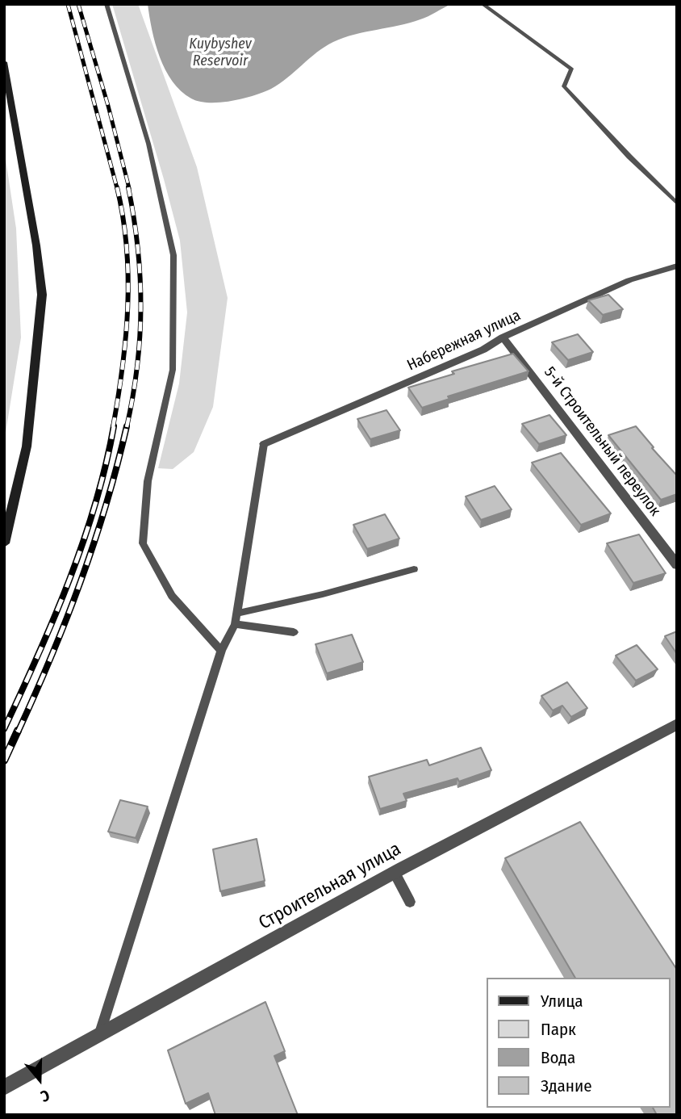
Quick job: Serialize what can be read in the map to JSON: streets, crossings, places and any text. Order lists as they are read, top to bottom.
{
  "streets": {
    "street": ["Набережная улица", "5-й Строительный переулок", "Строительная улица"]
  },
  "crossings": [
    ["Набережная улица", "5-й Строительный переулок"]
  ],
  "water": ["Kuybyshev Reservoir"],
  "legend": [
    "Улица",
    "Парк",
    "Вода",
    "Здание"
  ],
  "north": "bottom"
}
